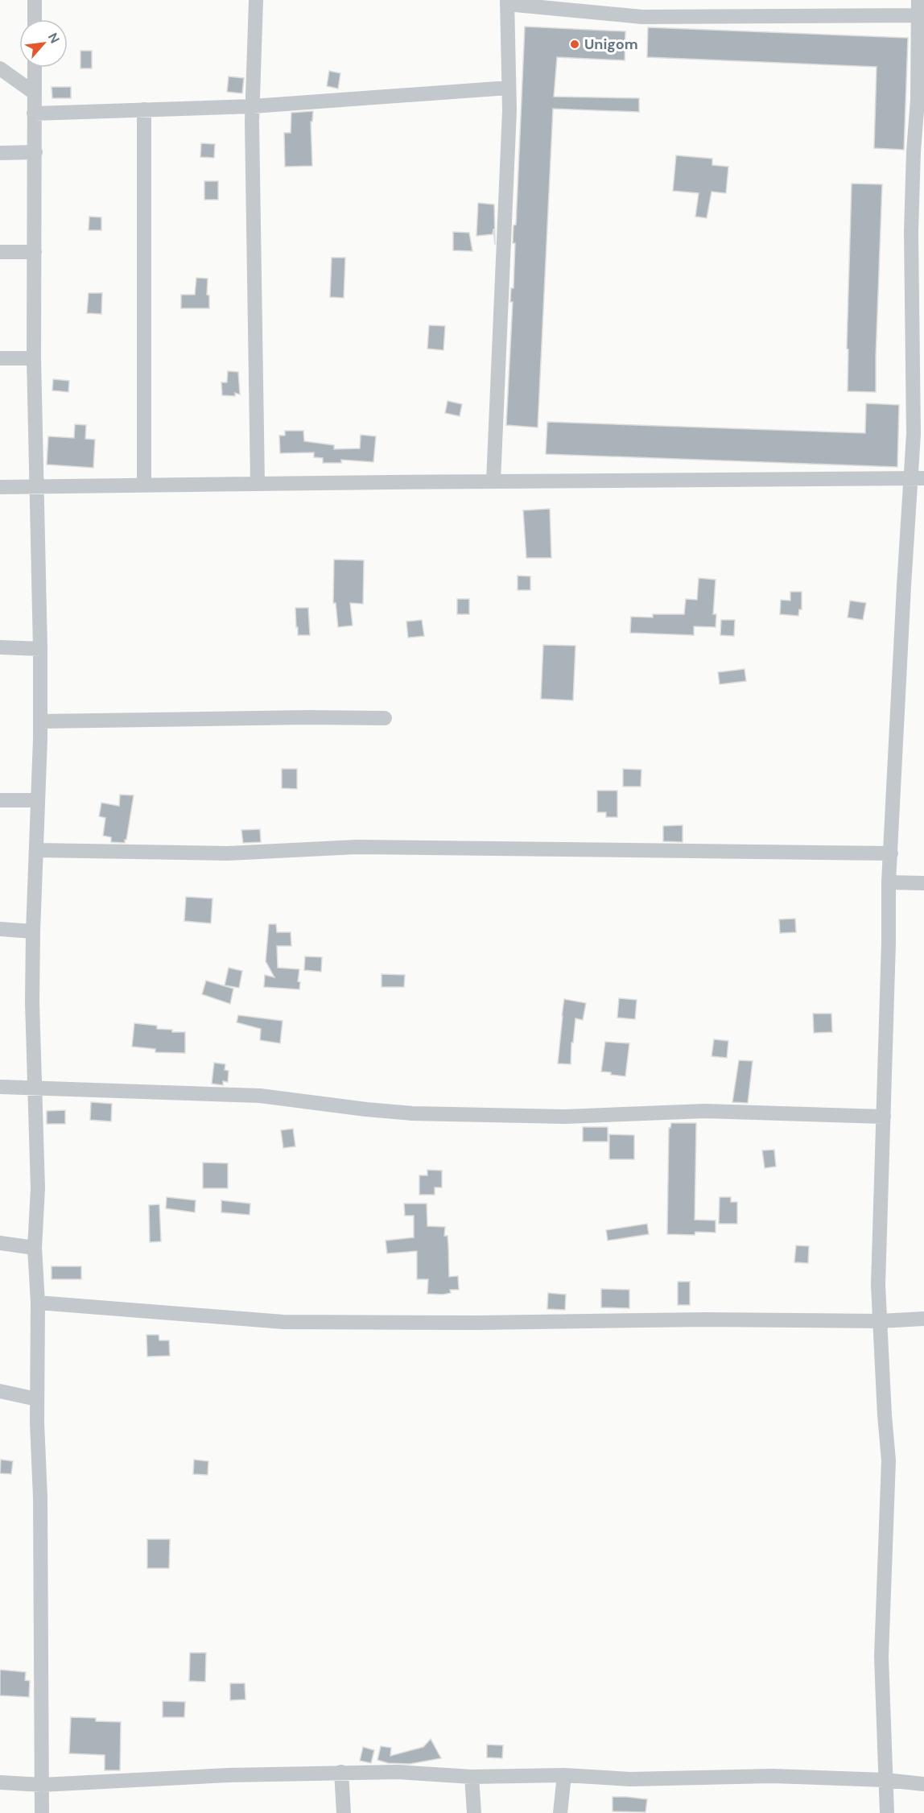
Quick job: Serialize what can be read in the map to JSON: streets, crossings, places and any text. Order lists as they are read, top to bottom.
{
  "places": ["Unigom"],
  "north": "top right"
}
